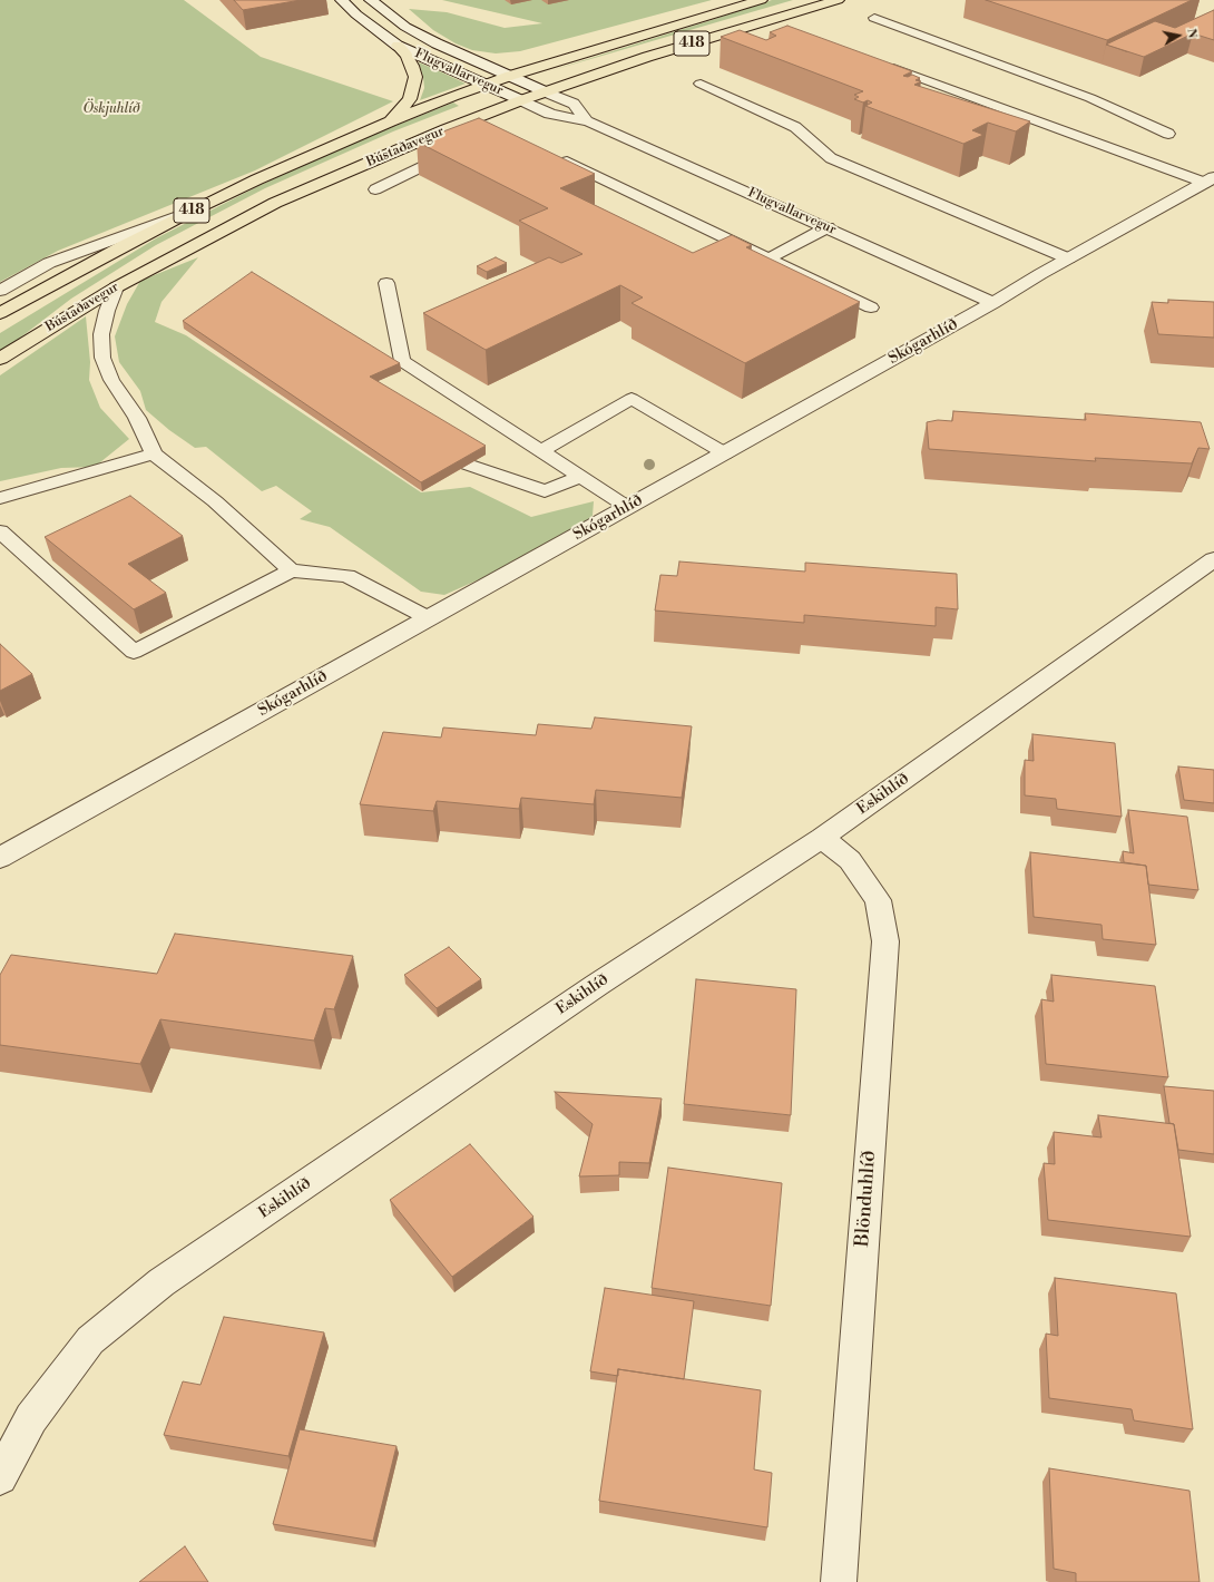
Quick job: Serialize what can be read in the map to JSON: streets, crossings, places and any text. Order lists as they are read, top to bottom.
{
  "streets": {
    "main road": ["418", "Bústaðavegur"],
    "street": [
      "Flugvallarvegur",
      "Skógarhlíð",
      "Eskihlíð",
      "Blönduhlíð"
    ]
  },
  "crossings": [
    ["Flugvallarvegur", "Bústaðavegur"],
    ["Flugvallarvegur", "Skógarhlíð"],
    ["Eskihlíð", "Blönduhlíð"]
  ],
  "parks": ["Öskjuhlíð"],
  "north": "right"
}
